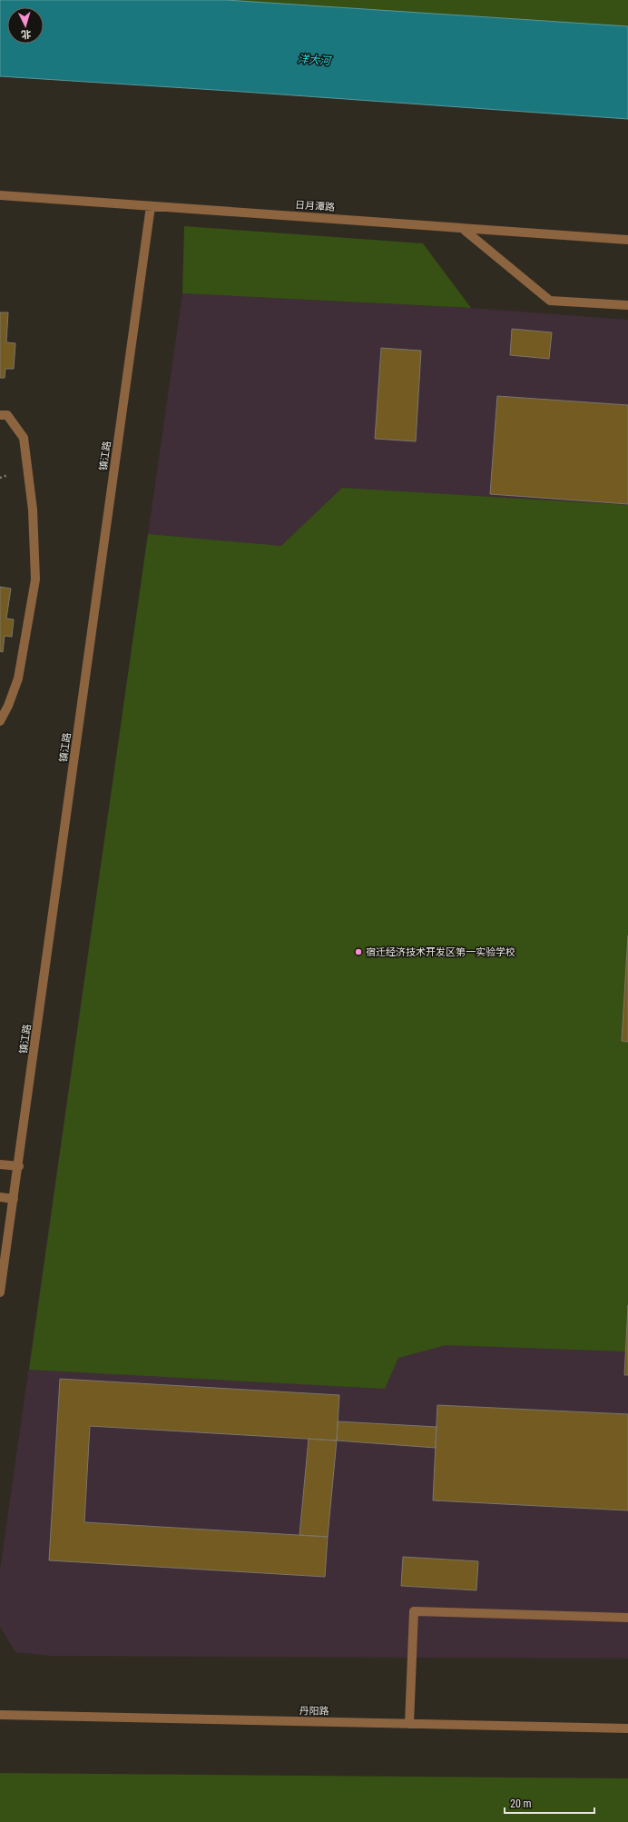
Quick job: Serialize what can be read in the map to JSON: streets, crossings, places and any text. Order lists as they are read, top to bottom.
{
  "streets": {
    "street": ["日月潭路", "镇江路", "丹阳路"]
  },
  "crossings": [
    ["日月潭路", "镇江路"]
  ],
  "water": ["洋大河"],
  "places": ["宿迁经济技术开发区第一实验学校"],
  "scale_bar": "20 m",
  "north": "bottom"
}
